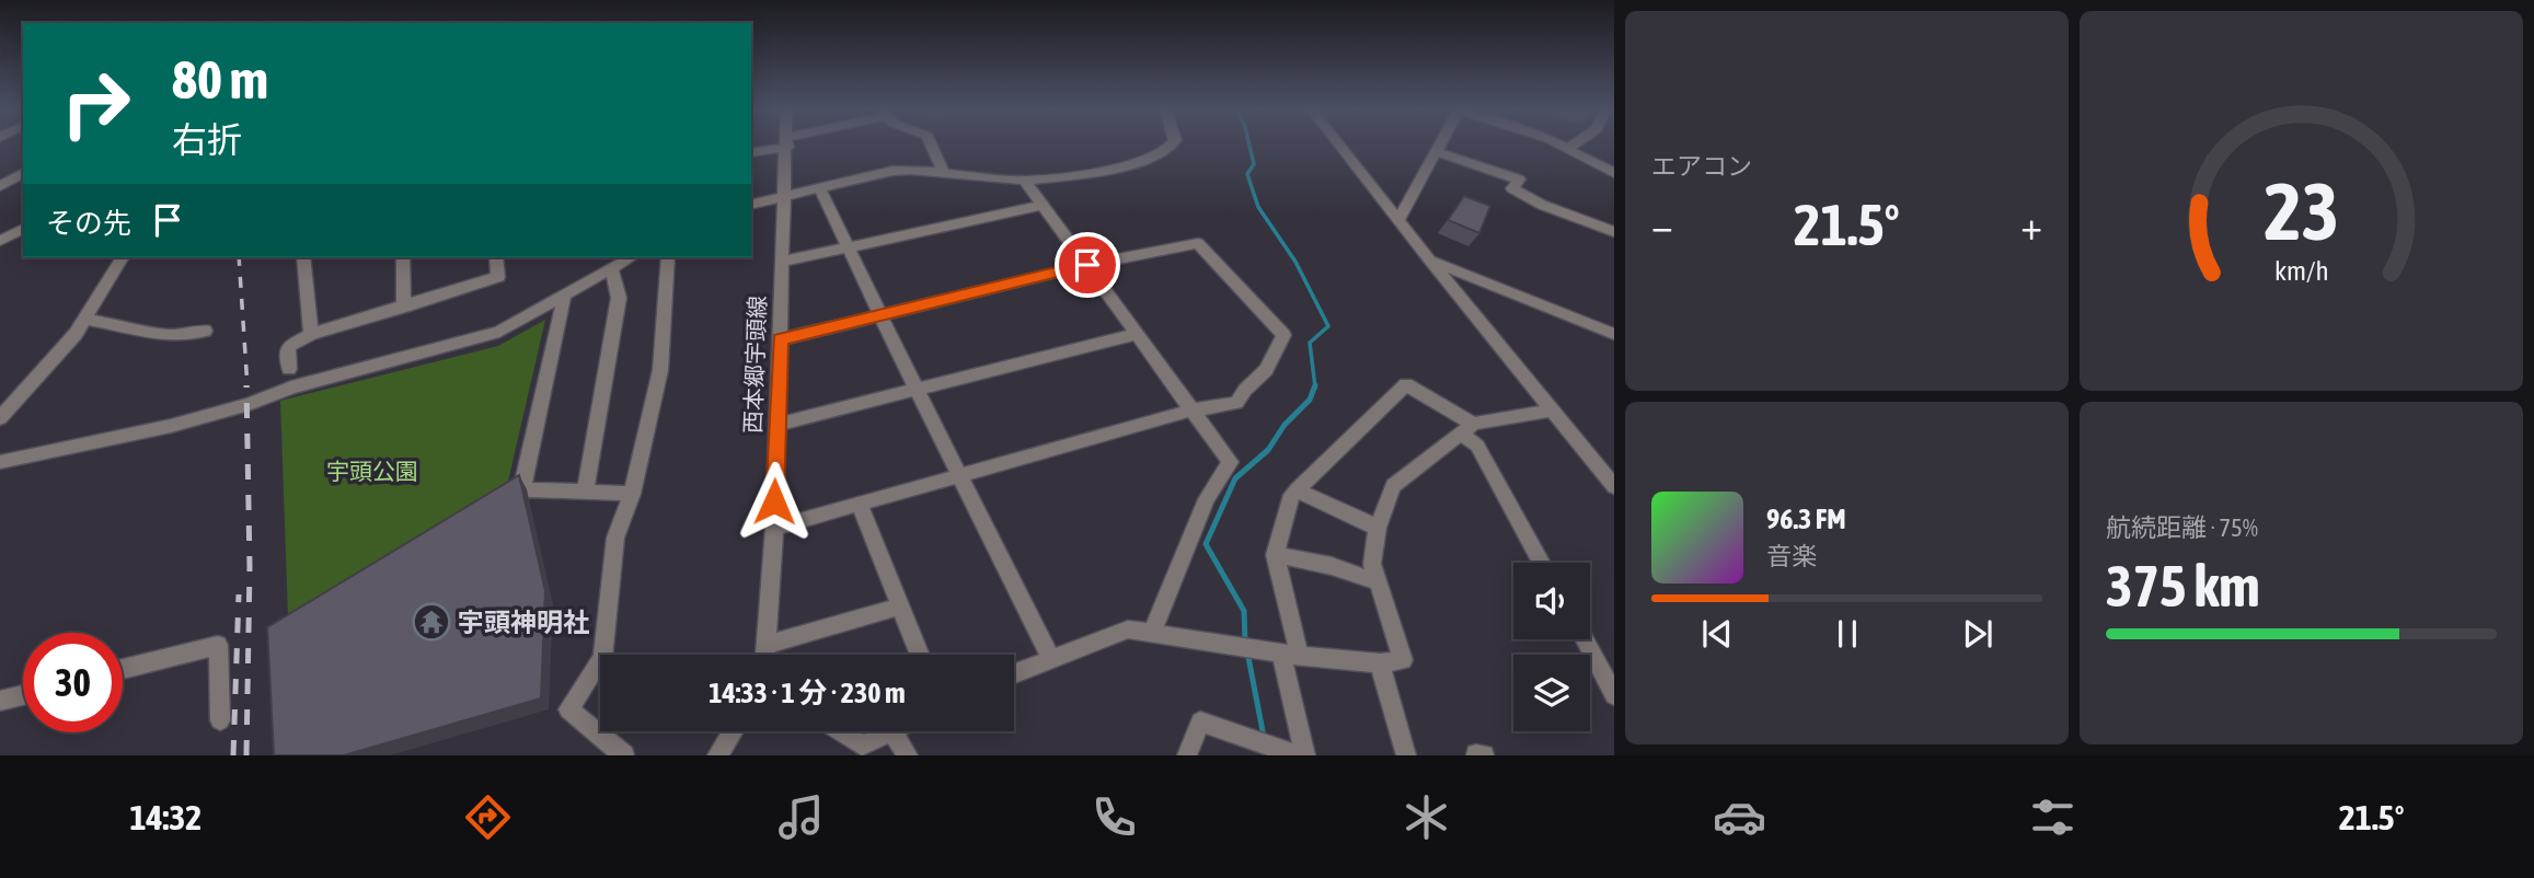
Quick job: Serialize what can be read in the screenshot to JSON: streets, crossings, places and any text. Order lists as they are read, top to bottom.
{
  "streets": {
    "street": ["西本郷宇頭線"]
  },
  "parks": ["宇頭公園"],
  "places": {
    "temple": ["宇頭神明社"]
  },
  "page": {
    "tile": [
      "エアコン",
      ["航続距離 · 75%", "375 km"]
    ],
    "turn": ["80 m", "右折"],
    "then": "その先",
    "heat": ["−", "21.5°", "+"],
    "song": ["96.3 FM", "音楽"],
    "limit": "30",
    "trip": "14:33 · 1 分 · 230 m",
    "tabs": ["14:32", "21.5°"],
    "gauge": ["23", "km/h"]
  }
}
